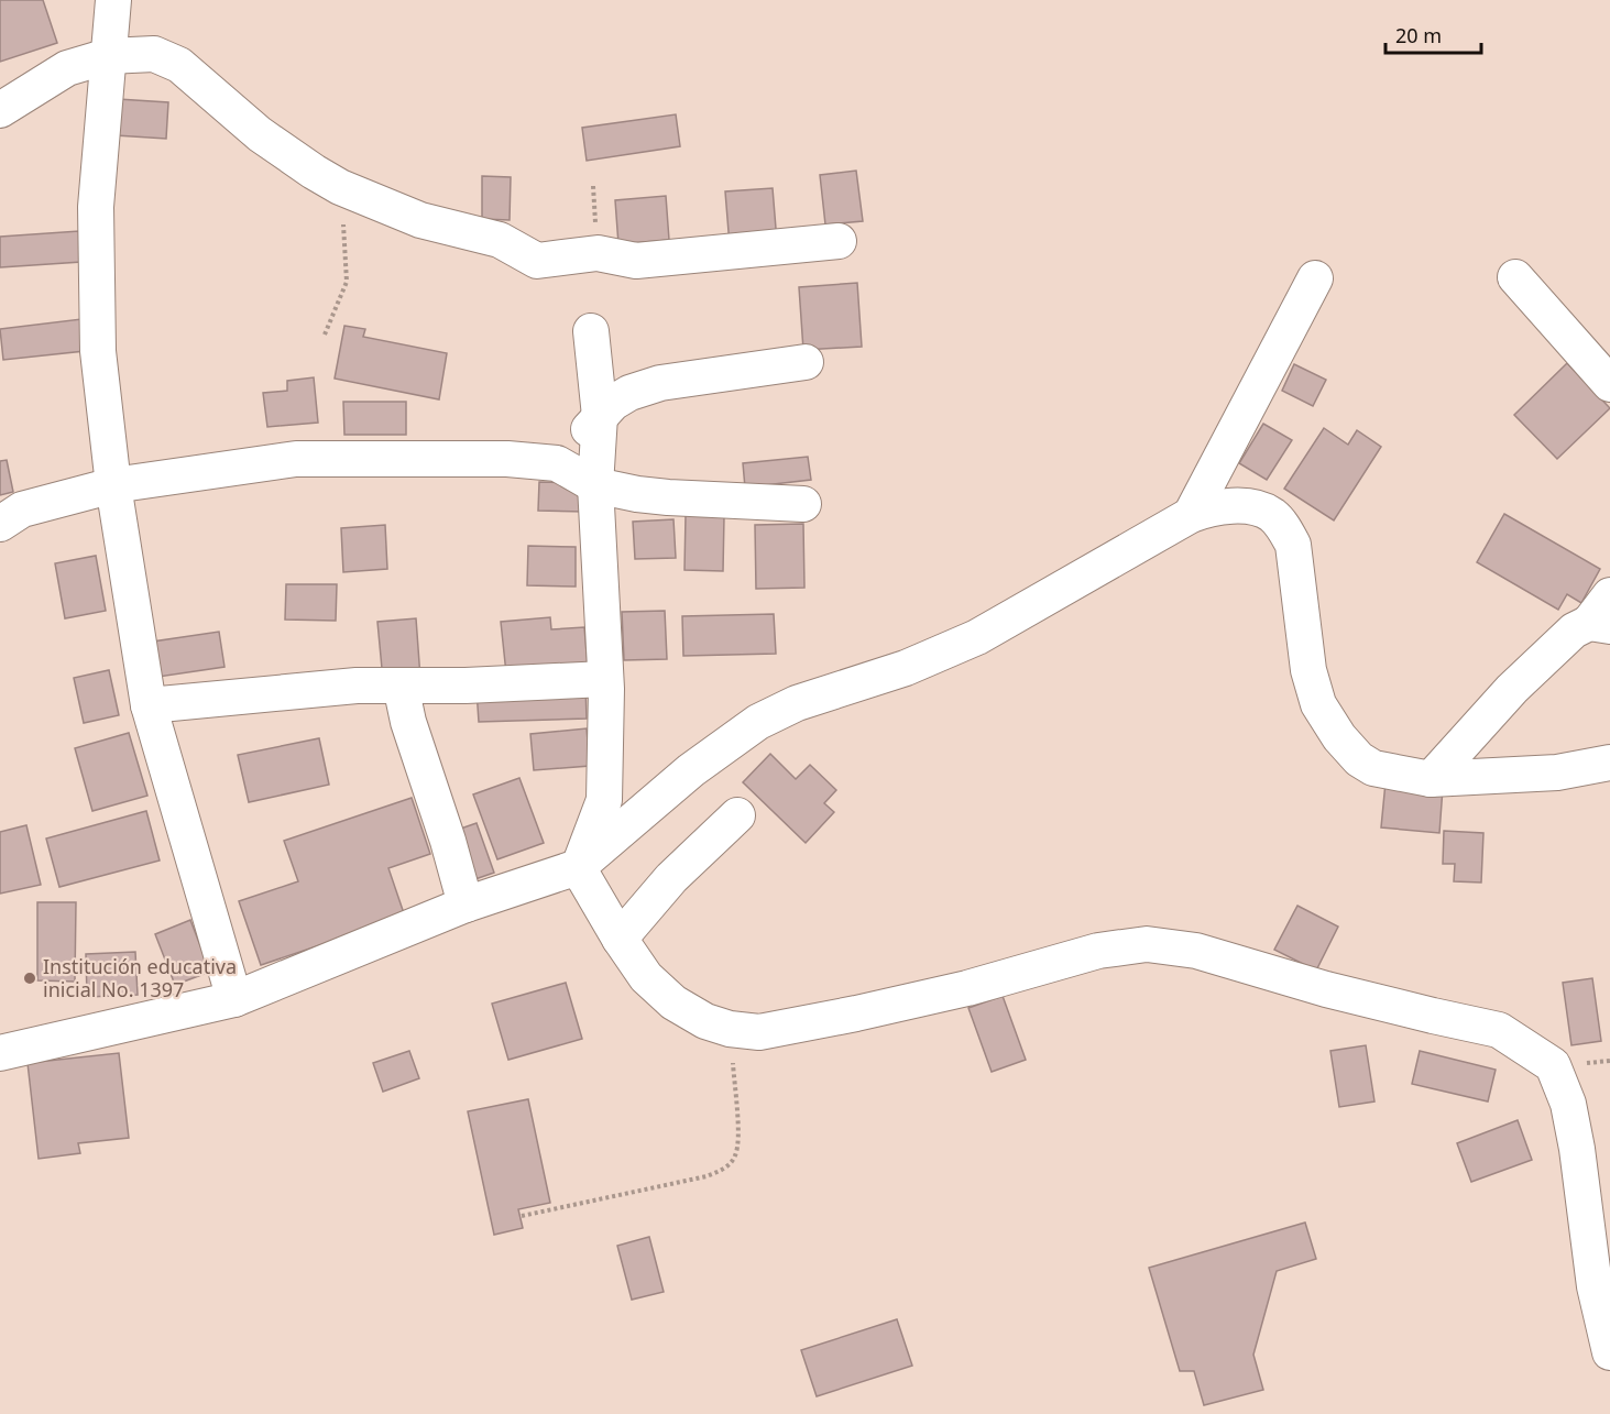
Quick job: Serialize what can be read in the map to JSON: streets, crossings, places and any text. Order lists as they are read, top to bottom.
{
  "places": ["Institución educativa inicial No. 1397"],
  "scale_bar": "20 m"
}
